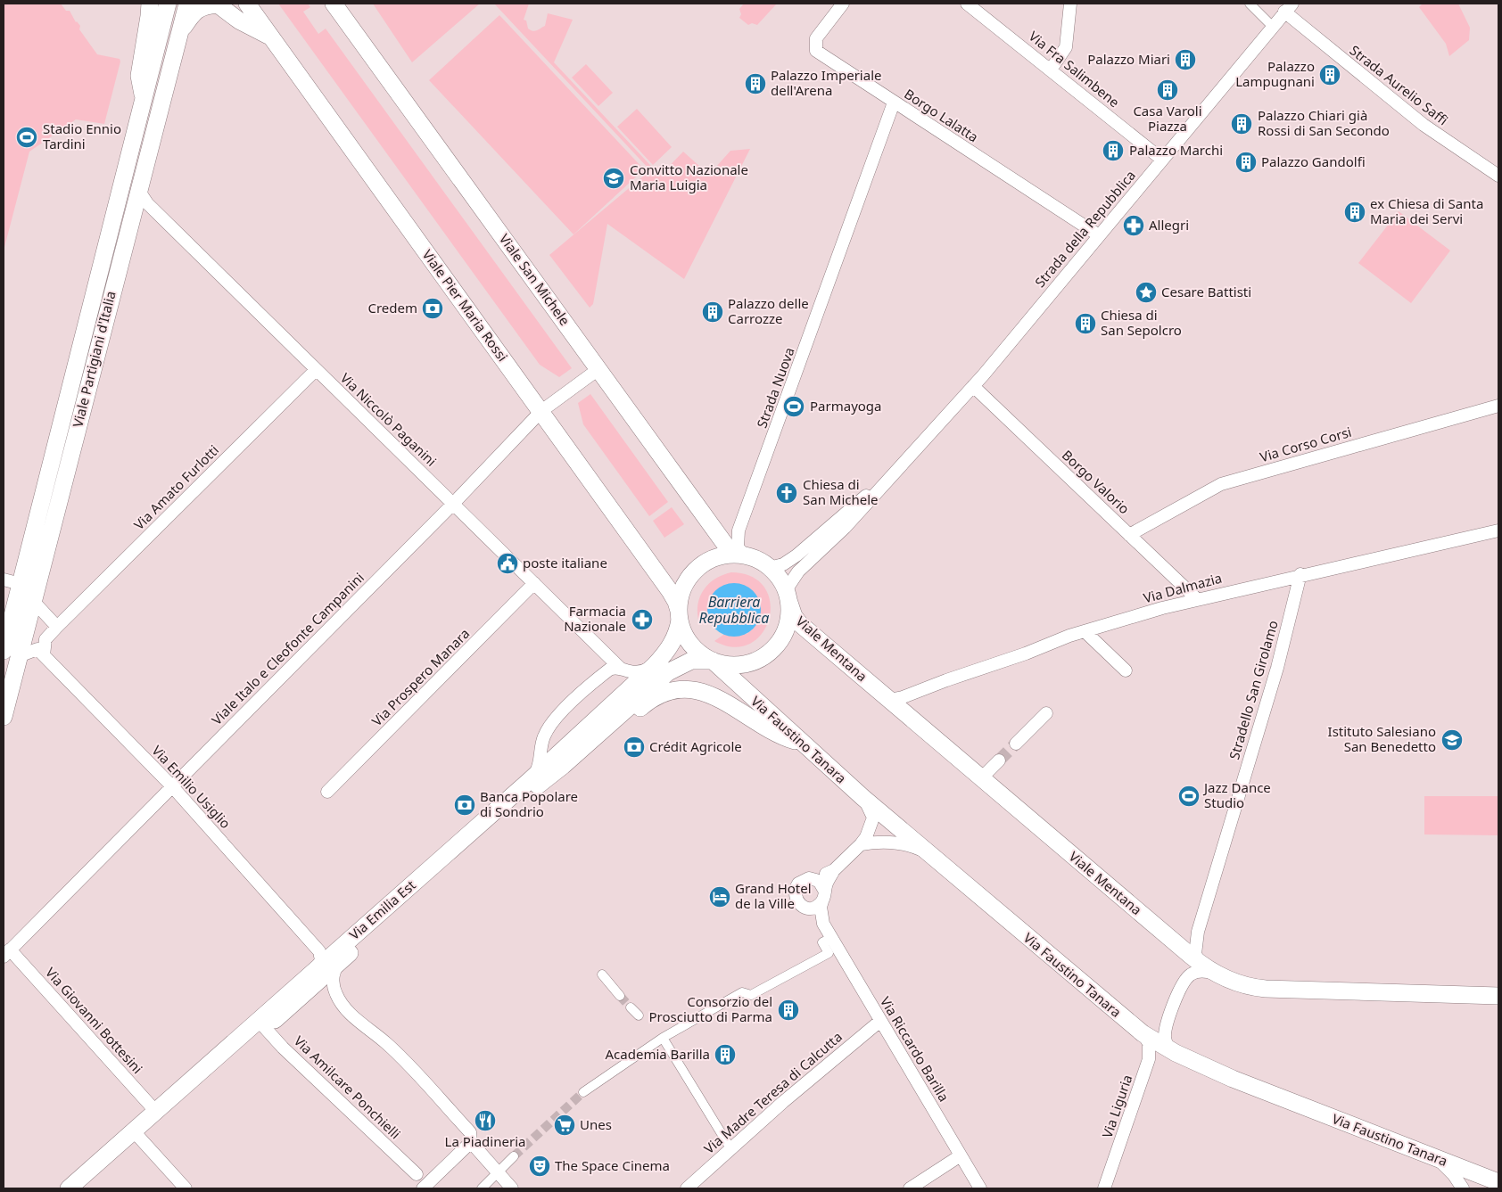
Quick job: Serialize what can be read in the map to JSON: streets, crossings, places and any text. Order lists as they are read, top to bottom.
{
  "streets": {
    "main road": [
      "Viale San Michele",
      "Viale Pier Maria Rossi",
      "Viale Partigiani d'Italia",
      "Viale Mentana",
      "Via Faustino Tanara",
      "Via Emilia Est"
    ],
    "street": [
      "Via Fra Salimbene",
      "Strada Aurelio Saffi",
      "Borgo Lalatta",
      "Strada della Repubblica",
      "Strada Nuova",
      "Via Niccolò Paganini",
      "Via Corso Corsi",
      "Borgo Valorio",
      "Via Amato Furlotti",
      "Via Dalmazia",
      "Viale Italo e Cleofonte Campanini",
      "Via Prospero Manara",
      "Stradello San Girolamo",
      "Via Emilio Usiglio",
      "Via Giovanni Bottesini",
      "Via Riccardo Barilla",
      "Via Amilcare Ponchielli",
      "Via Madre Teresa di Calcutta",
      "Via Liguria"
    ]
  },
  "crossings": [
    ["Via Fra Salimbene", "Strada della Repubblica"],
    ["Strada Aurelio Saffi", "Strada della Repubblica"],
    ["Borgo Lalatta", "Strada della Repubblica"],
    ["Borgo Lalatta", "Strada Nuova"],
    ["Strada della Repubblica", "Borgo Valorio"],
    ["Viale San Michele", "Viale Pier Maria Rossi"],
    ["Viale San Michele", "Strada Nuova"],
    ["Viale San Michele", "Viale Italo e Cleofonte Campanini"],
    ["Viale San Michele", "Viale Mentana"],
    ["Viale San Michele", "Via Faustino Tanara"],
    ["Viale San Michele", "Via Emilia Est"],
    ["Viale Pier Maria Rossi", "Strada Nuova"],
    ["Viale Pier Maria Rossi", "Viale Italo e Cleofonte Campanini"],
    ["Viale Pier Maria Rossi", "Viale Mentana"],
    ["Viale Pier Maria Rossi", "Via Faustino Tanara"],
    ["Viale Pier Maria Rossi", "Via Emilia Est"],
    ["Viale Partigiani d'Italia", "Via Niccolò Paganini"],
    ["Strada Nuova", "Viale Mentana"],
    ["Strada Nuova", "Via Faustino Tanara"],
    ["Strada Nuova", "Via Emilia Est"],
    ["Via Niccolò Paganini", "Via Amato Furlotti"],
    ["Via Niccolò Paganini", "Viale Italo e Cleofonte Campanini"],
    ["Via Niccolò Paganini", "Via Prospero Manara"],
    ["Via Corso Corsi", "Borgo Valorio"],
    ["Borgo Valorio", "Via Dalmazia"],
    ["Via Amato Furlotti", "Via Emilio Usiglio"],
    ["Via Dalmazia", "Viale Mentana"],
    ["Via Dalmazia", "Stradello San Girolamo"],
    ["Viale Italo e Cleofonte Campanini", "Via Emilio Usiglio"],
    ["Viale Italo e Cleofonte Campanini", "Via Giovanni Bottesini"],
    ["Viale Mentana", "Stradello San Girolamo"],
    ["Viale Mentana", "Via Faustino Tanara"],
    ["Viale Mentana", "Via Emilia Est"],
    ["Via Faustino Tanara", "Via Emilia Est"],
    ["Via Faustino Tanara", "Via Liguria"],
    ["Via Emilio Usiglio", "Via Emilia Est"],
    ["Via Emilia Est", "Via Giovanni Bottesini"],
    ["Via Emilia Est", "Via Amilcare Ponchielli"],
    ["Via Riccardo Barilla", "Via Madre Teresa di Calcutta"]
  ],
  "water": ["Barriera Repubblica"],
  "places": {
    "building": [
      "Palazzo Miari",
      "Palazzo Lampugnani",
      "Palazzo Imperiale dell'Arena",
      "Casa Varoli Piazza",
      "Palazzo Chiari già Rossi di San Secondo",
      "Palazzo Marchi",
      "Palazzo Gandolfi",
      "ex Chiesa di Santa Maria dei Servi",
      "Palazzo delle Carrozze",
      "Chiesa di San Sepolcro",
      "Consorzio del Prosciutto di Parma",
      "Academia Barilla"
    ],
    "sports": ["Stadio Ennio Tardini", "Parmayoga", "Jazz Dance Studio"],
    "school or university": ["Convitto Nazionale Maria Luigia", "Istituto Salesiano San Benedetto"],
    "pharmacy": ["Allegri", "Farmacia Nazionale"],
    "place": ["Cesare Battisti"],
    "bank": ["Credem", "Crédit Agricole", "Banca Popolare di Sondrio"],
    "church": ["Chiesa di San Michele"],
    "public building": ["poste italiane"],
    "hotel": ["Grand Hotel de la Ville"],
    "restaurant": ["La Piadineria"],
    "supermarket": ["Unes"],
    "theatre": ["The Space Cinema"]
  }
}
